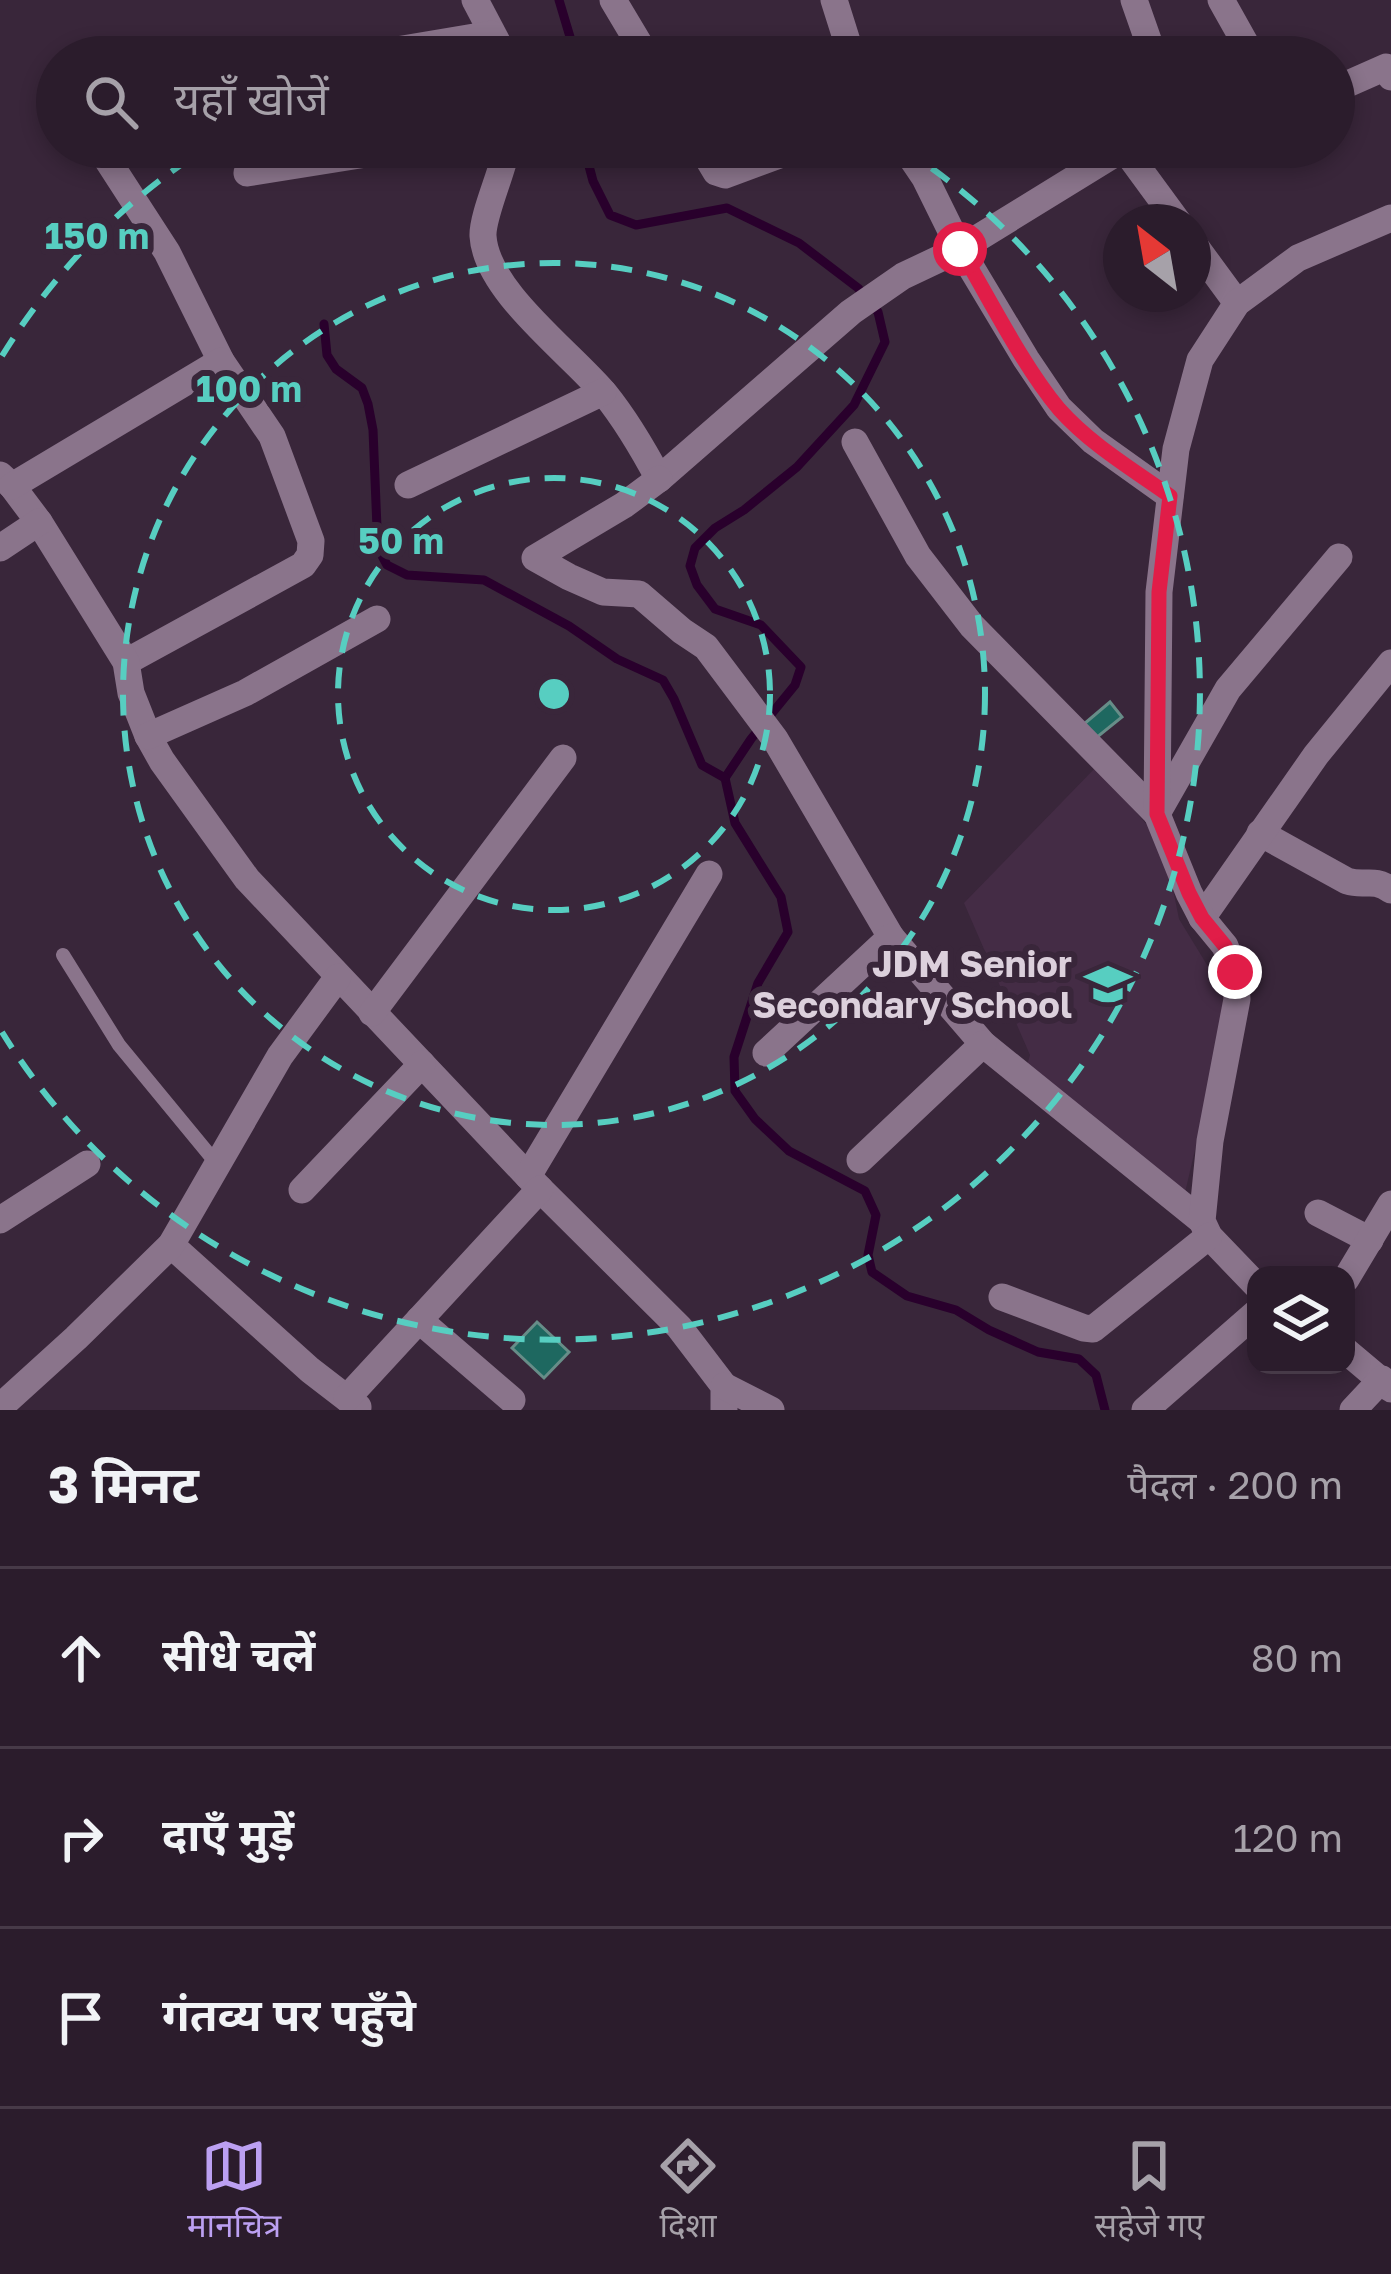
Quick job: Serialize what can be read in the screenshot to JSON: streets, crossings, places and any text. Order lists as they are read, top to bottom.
{
  "places": {
    "school or university": ["JDM Senior Secondary School"]
  },
  "north": "top left",
  "page": {
    "search": "यहाँ खोजें",
    "heading": ["3 मिनट", "पैदल · 200 m"],
    "list": [
      ["सीधे चलें", "80 m"],
      ["दाएँ मुड़ें", "120 m"],
      "गंतव्य पर पहुँचे"
    ],
    "nav": ["मानचित्र", "दिशा", "सहेजे गए"]
  },
  "rings": ["150 m", "100 m", "50 m"]
}
